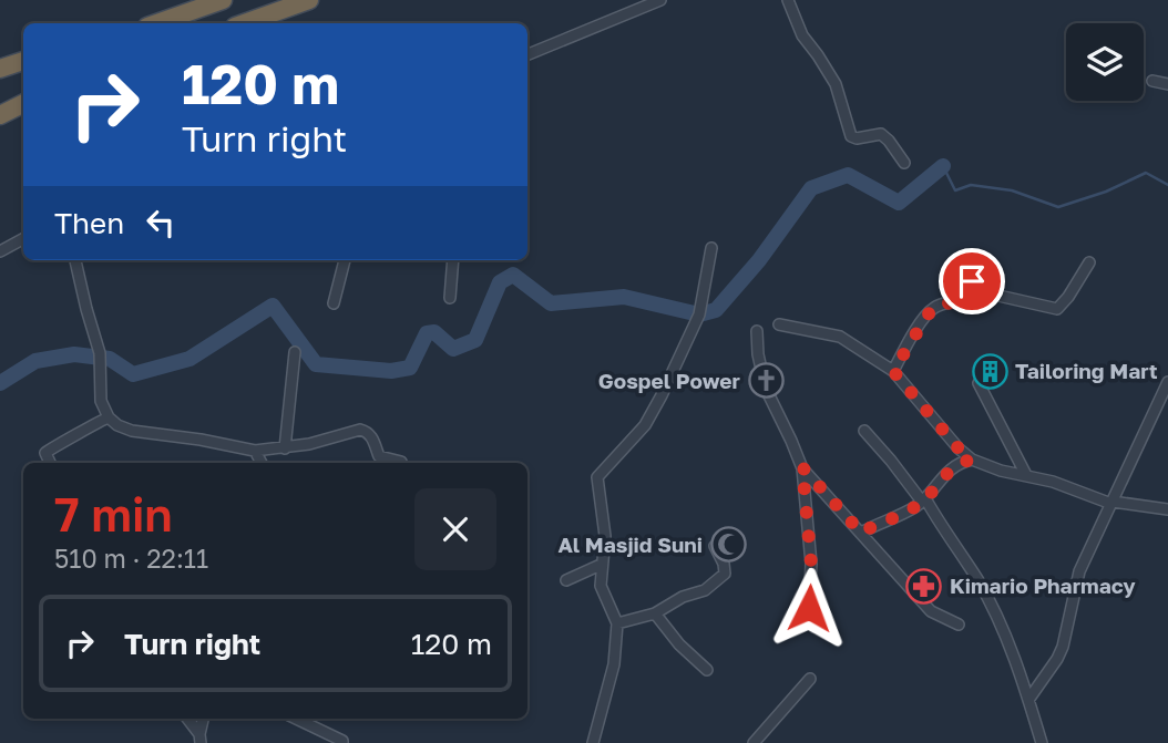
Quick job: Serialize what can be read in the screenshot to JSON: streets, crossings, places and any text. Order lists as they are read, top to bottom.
{
  "places": {
    "building": ["Tailoring Mart"],
    "church": ["Gospel Power"],
    "mosque": ["Al Masjid Suni"],
    "pharmacy": ["Kimario Pharmacy"]
  },
  "page": {
    "turn": ["120 m", "Turn right"],
    "then": "Then",
    "heading": ["7 min", "510 m · 22:11"],
    "list": [
      {
        "name": "Turn right",
        "value": "120 m"
      }
    ]
  }
}
